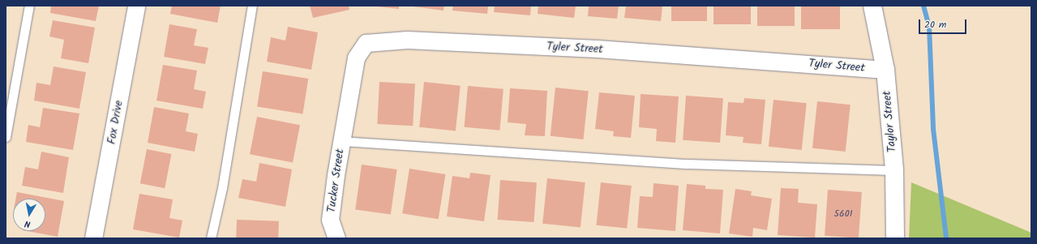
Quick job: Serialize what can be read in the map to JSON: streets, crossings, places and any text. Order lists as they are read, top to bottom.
{
  "streets": {
    "street": [
      "Tyler Street",
      "Taylor Street",
      "Fox Drive",
      "Tucker Street"
    ]
  },
  "crossings": [
    ["Tyler Street", "Taylor Street"],
    ["Tyler Street", "Tucker Street"]
  ],
  "house_numbers": ["5601"],
  "scale_bar": "20 m",
  "north": "bottom"
}
